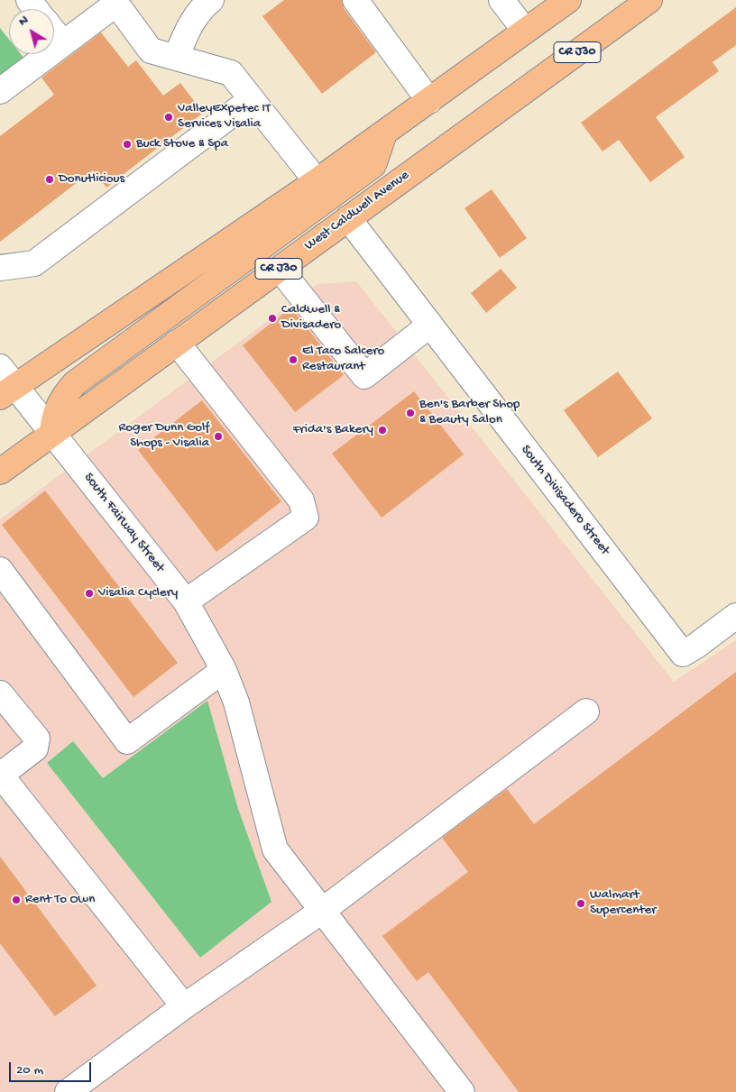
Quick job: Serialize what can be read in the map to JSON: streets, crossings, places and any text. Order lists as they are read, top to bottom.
{
  "streets": {
    "main road": ["CR J30", "West Caldwell Avenue"],
    "street": ["South Divisadero Street", "South Fairway Street"]
  },
  "crossings": [
    ["West Caldwell Avenue", "South Divisadero Street"],
    ["West Caldwell Avenue", "South Fairway Street"]
  ],
  "places": [
    "ValleyExpetec IT Services Visalia",
    "Buck Stove & Spa",
    "Donutlicious",
    "Caldwell & Divisadero",
    "El Taco Salcero Restaurant",
    "Ben's Barber Shop & Beauty Salon",
    "Frida's Bakery",
    "Roger Dunn Golf Shops - Visalia",
    "Visalia Cyclery",
    "Rent To Own",
    "Walmart Supercenter"
  ],
  "scale_bar": "20 m",
  "north": "top left"
}
